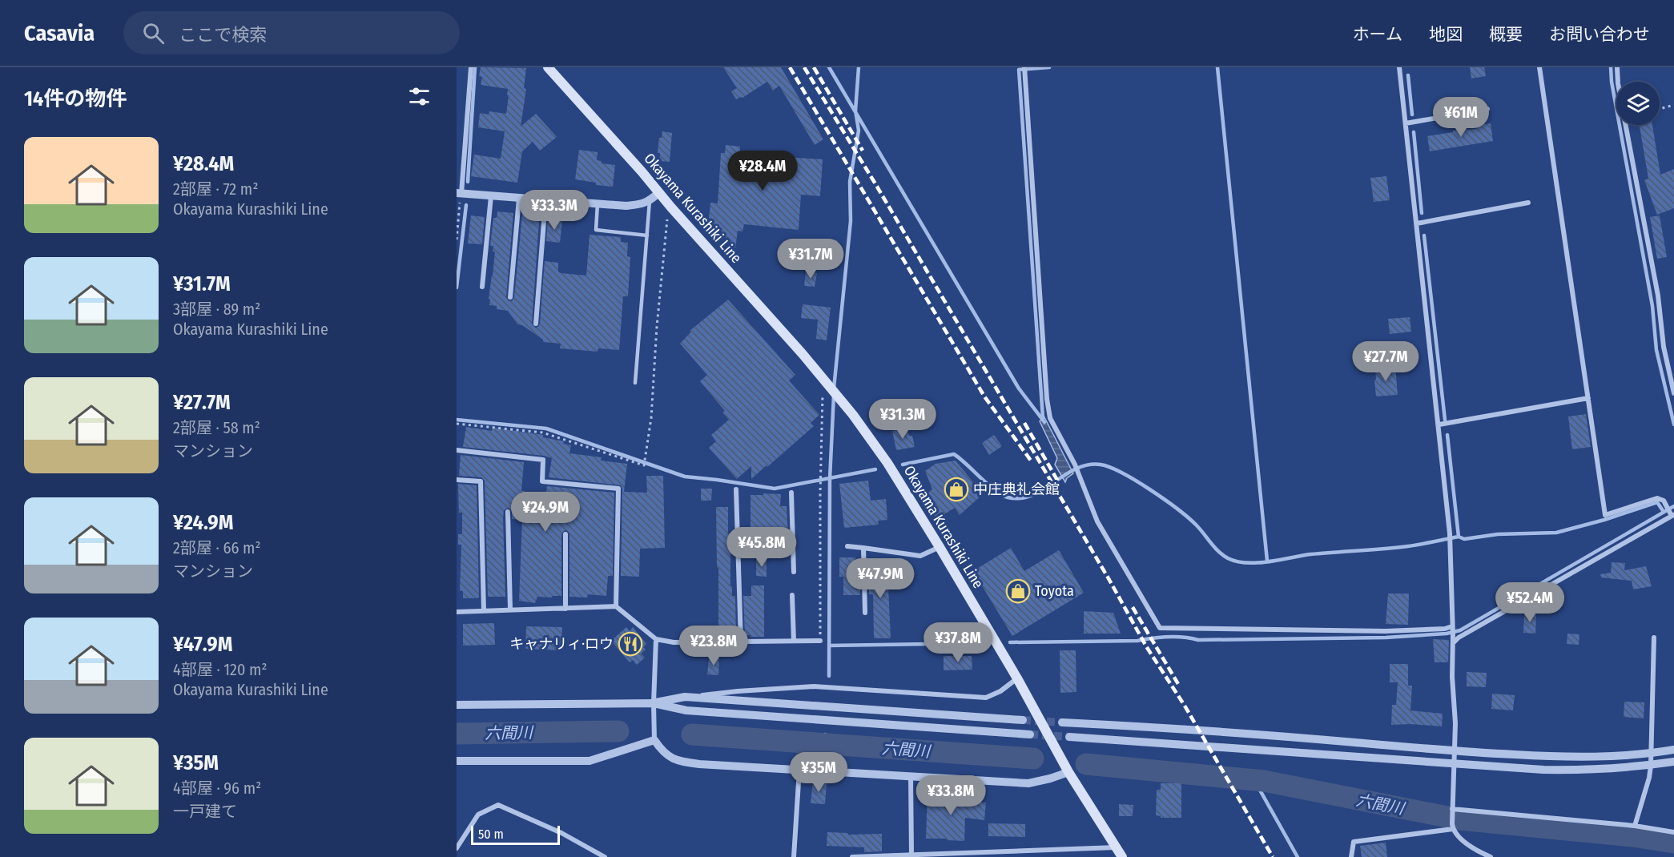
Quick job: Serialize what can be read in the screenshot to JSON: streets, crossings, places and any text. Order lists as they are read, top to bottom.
{
  "streets": {
    "main road": ["Okayama Kurashiki Line"]
  },
  "water": ["六間川"],
  "places": {
    "shop": ["中庄典礼会館", "Toyota"],
    "restaurant": ["キャナリィ·ロウ"]
  },
  "scale_bar": "50 m",
  "page": {
    "header": "Casavia",
    "search": "ここで検索",
    "nav": [
      "ホーム",
      "地図",
      "概要",
      "お問い合わせ"
    ],
    "heading": "14件の物件",
    "price": [
      "¥61M",
      "¥28.4M",
      "¥33.3M",
      "¥31.7M",
      "¥27.7M",
      "¥31.3M",
      "¥24.9M",
      "¥45.8M",
      "¥47.9M",
      "¥52.4M",
      "¥37.8M",
      "¥23.8M",
      "¥35M",
      "¥33.8M"
    ],
    "list": [
      {
        "name": "¥28.4M",
        "note": "2部屋 · 72 m² · Okayama Kurashiki Line"
      },
      {
        "name": "¥31.7M",
        "note": "3部屋 · 89 m² · Okayama Kurashiki Line"
      },
      {
        "name": "¥27.7M",
        "note": "2部屋 · 58 m² · マンション"
      },
      {
        "name": "¥24.9M",
        "note": "2部屋 · 66 m² · マンション"
      },
      {
        "name": "¥47.9M",
        "note": "4部屋 · 120 m² · Okayama Kurashiki Line"
      },
      {
        "name": "¥35M",
        "note": "4部屋 · 96 m² · 一戸建て"
      }
    ],
    "scale": "50 m"
  }
}
